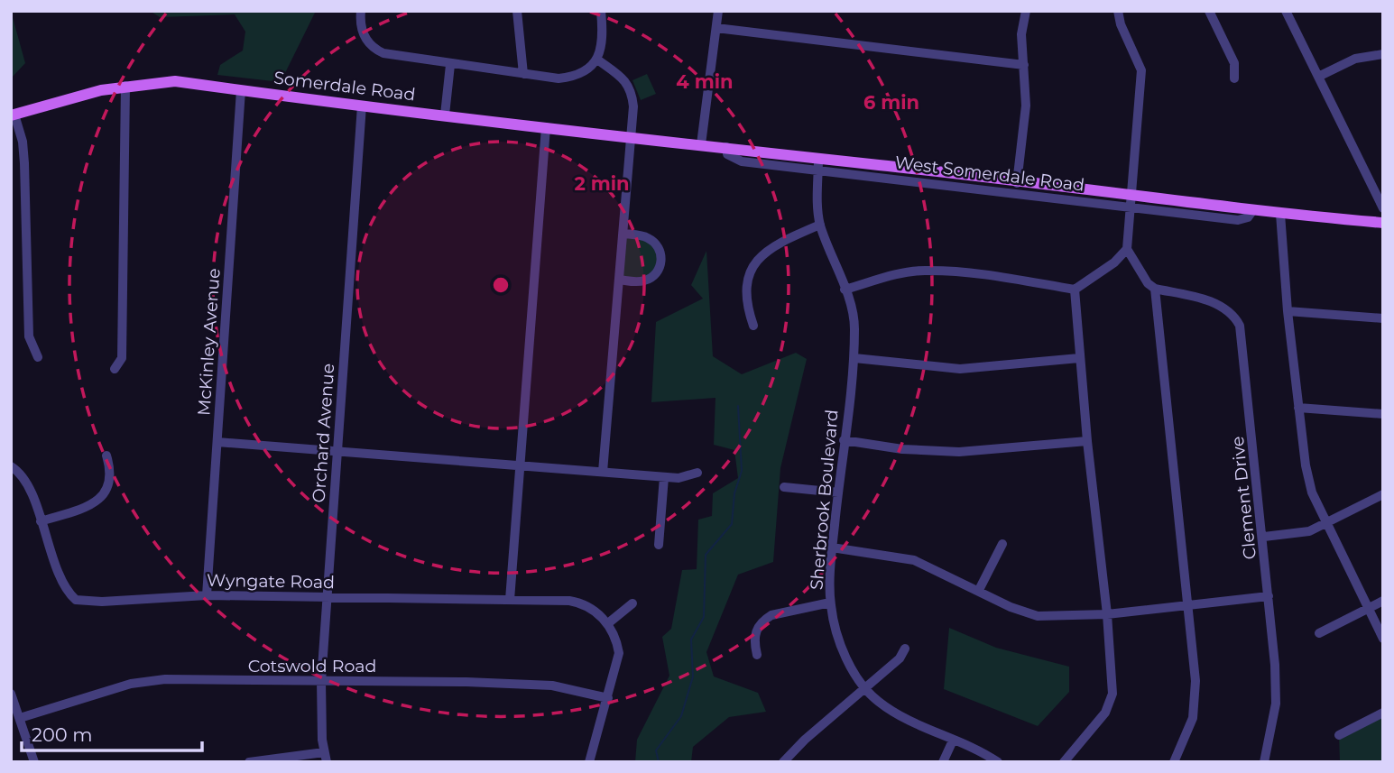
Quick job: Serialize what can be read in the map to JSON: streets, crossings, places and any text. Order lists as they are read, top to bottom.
{
  "streets": {
    "main road": ["Somerdale Road", "West Somerdale Road"],
    "street": [
      "McKinley Avenue",
      "Orchard Avenue",
      "Clement Drive",
      "Sherbrook Boulevard",
      "Wyngate Road",
      "Cotswold Road"
    ]
  },
  "crossings": [
    ["Somerdale Road", "West Somerdale Road"],
    ["Somerdale Road", "McKinley Avenue"],
    ["Somerdale Road", "Orchard Avenue"],
    ["West Somerdale Road", "Sherbrook Boulevard"],
    ["McKinley Avenue", "Wyngate Road"],
    ["Orchard Avenue", "Wyngate Road"],
    ["Orchard Avenue", "Cotswold Road"]
  ],
  "scale_bar": "200 m",
  "rings": ["4 min", "6 min", "2 min"]
}
